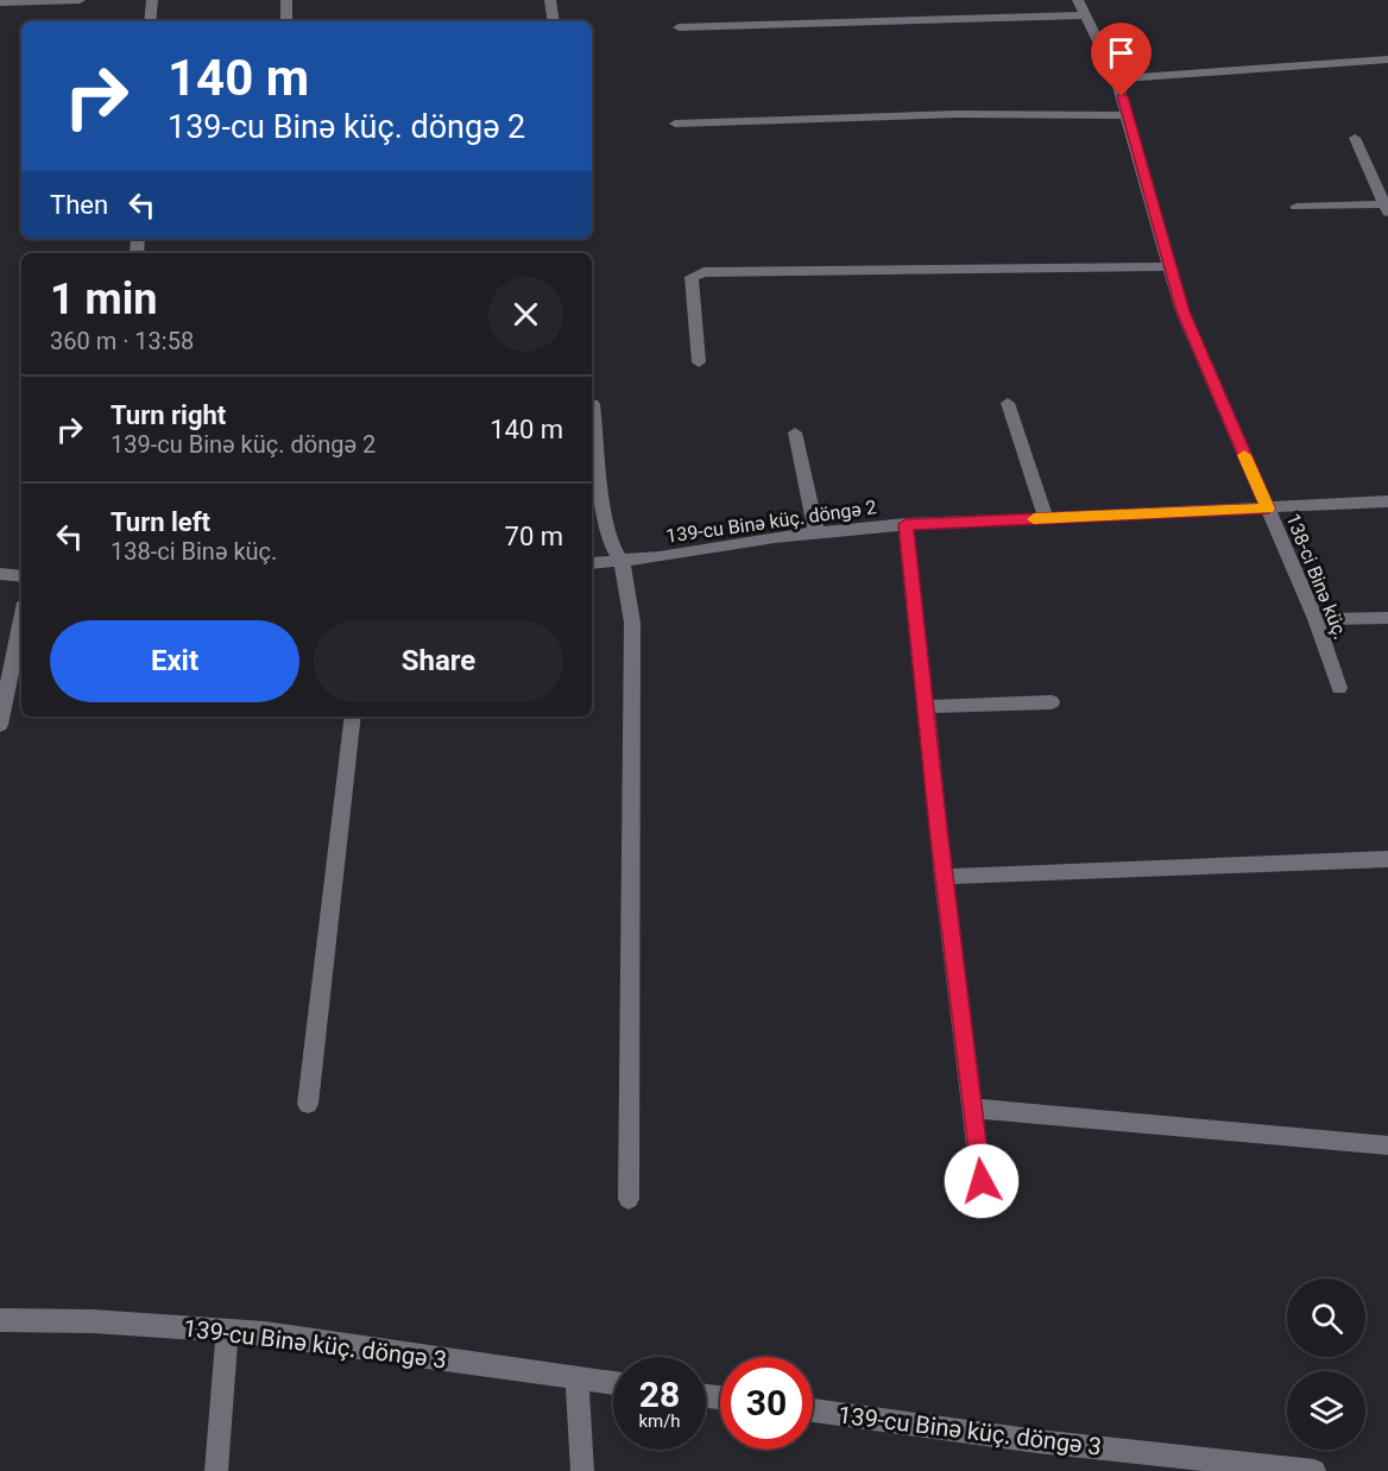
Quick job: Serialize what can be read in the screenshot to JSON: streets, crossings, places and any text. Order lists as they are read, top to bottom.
{
  "streets": {
    "street": ["139-cu Binə küç. döngə 2", "138-ci Binə küç.", "139-cu Binə küç. döngə 3"]
  },
  "crossings": [
    ["139-cu Binə küç. döngə 2", "138-ci Binə küç."]
  ],
  "page": {
    "turn": ["140 m", "139-cu Binə küç. döngə 2"],
    "then": "Then",
    "heading": ["1 min", "360 m · 13:58"],
    "list": [
      {
        "name": "Turn right",
        "note": "139-cu Binə küç. döngə 2",
        "value": "140 m"
      },
      {
        "name": "Turn left",
        "note": "138-ci Binə küç.",
        "value": "70 m"
      }
    ],
    "buttons": ["Exit", "Share"],
    "speed": "28 km/h",
    "limit": "30"
  }
}
